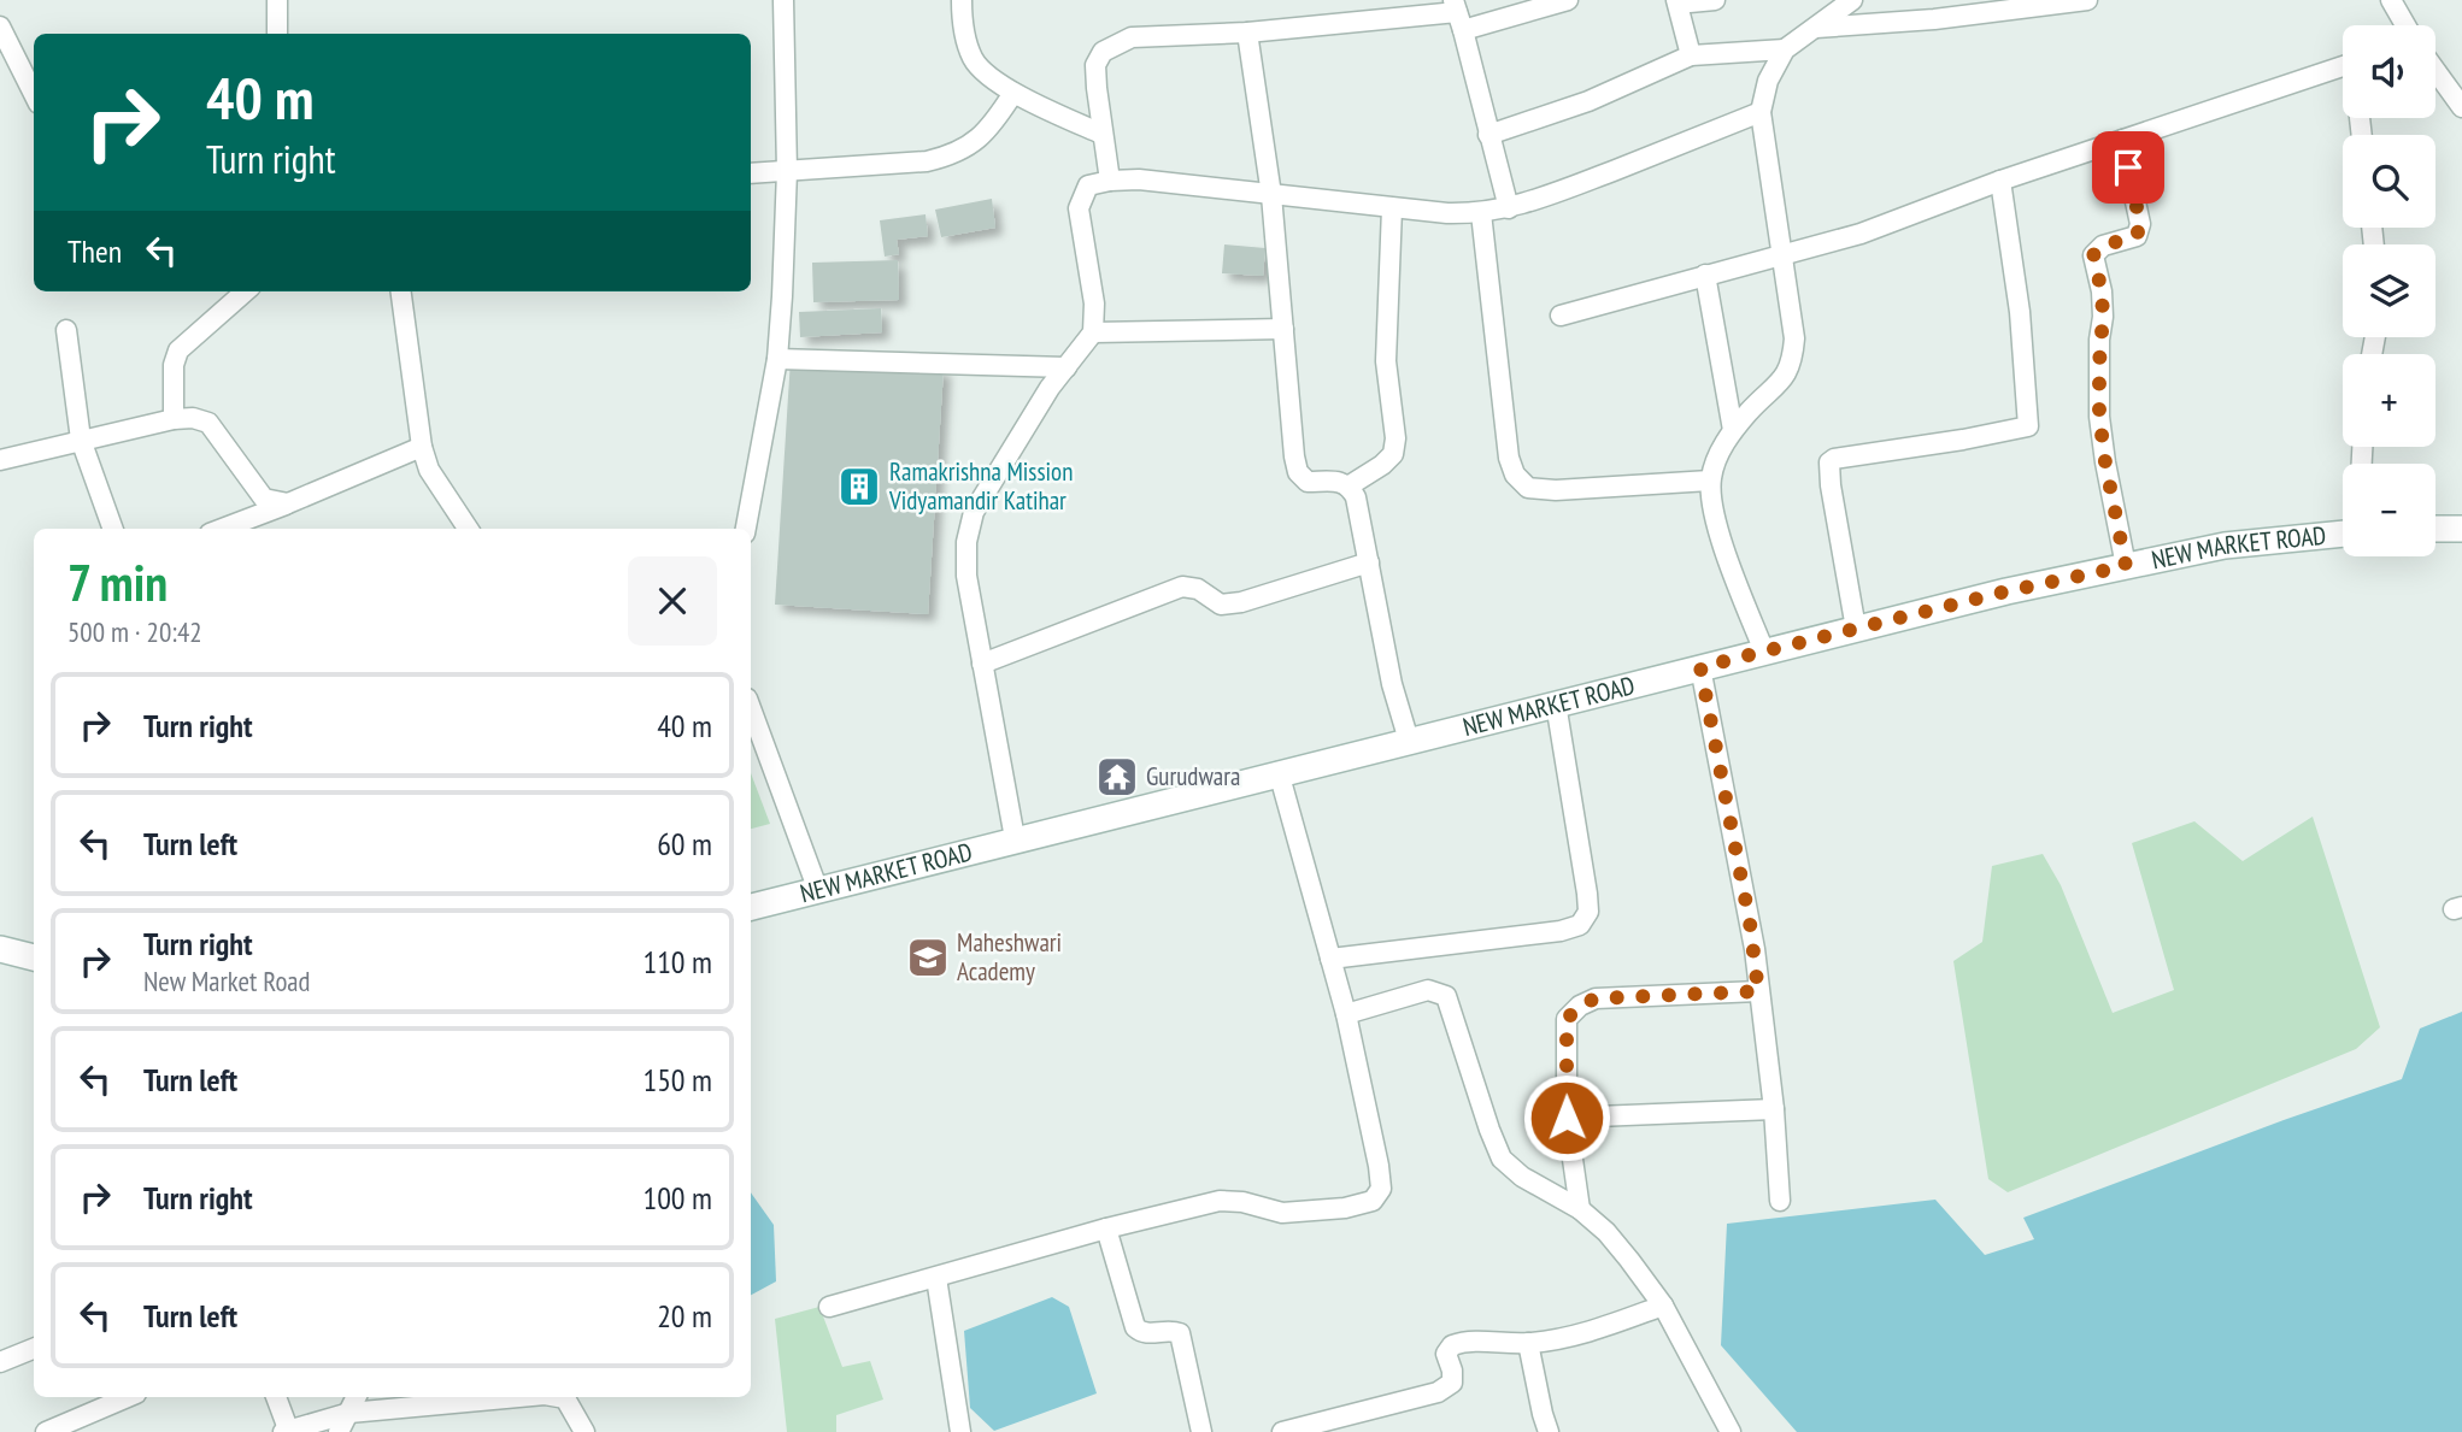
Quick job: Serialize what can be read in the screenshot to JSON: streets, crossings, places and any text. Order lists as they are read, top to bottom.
{
  "streets": {
    "street": ["NEW MARKET ROAD"]
  },
  "places": {
    "building": ["Ramakrishna Mission Vidyamandir Katihar"],
    "temple": ["Gurudwara"],
    "school or university": ["Maheshwari Academy"]
  },
  "page": {
    "map_buttons": ["+", "−"],
    "turn": ["40 m", "Turn right"],
    "then": "Then",
    "heading": ["7 min", "500 m · 20:42"],
    "list": [
      {
        "name": "Turn right",
        "value": "40 m"
      },
      {
        "name": "Turn left",
        "value": "60 m"
      },
      {
        "name": "Turn right",
        "note": "New Market Road",
        "value": "110 m"
      },
      {
        "name": "Turn left",
        "value": "150 m"
      },
      {
        "name": "Turn right",
        "value": "100 m"
      },
      {
        "name": "Turn left",
        "value": "20 m"
      }
    ]
  }
}
